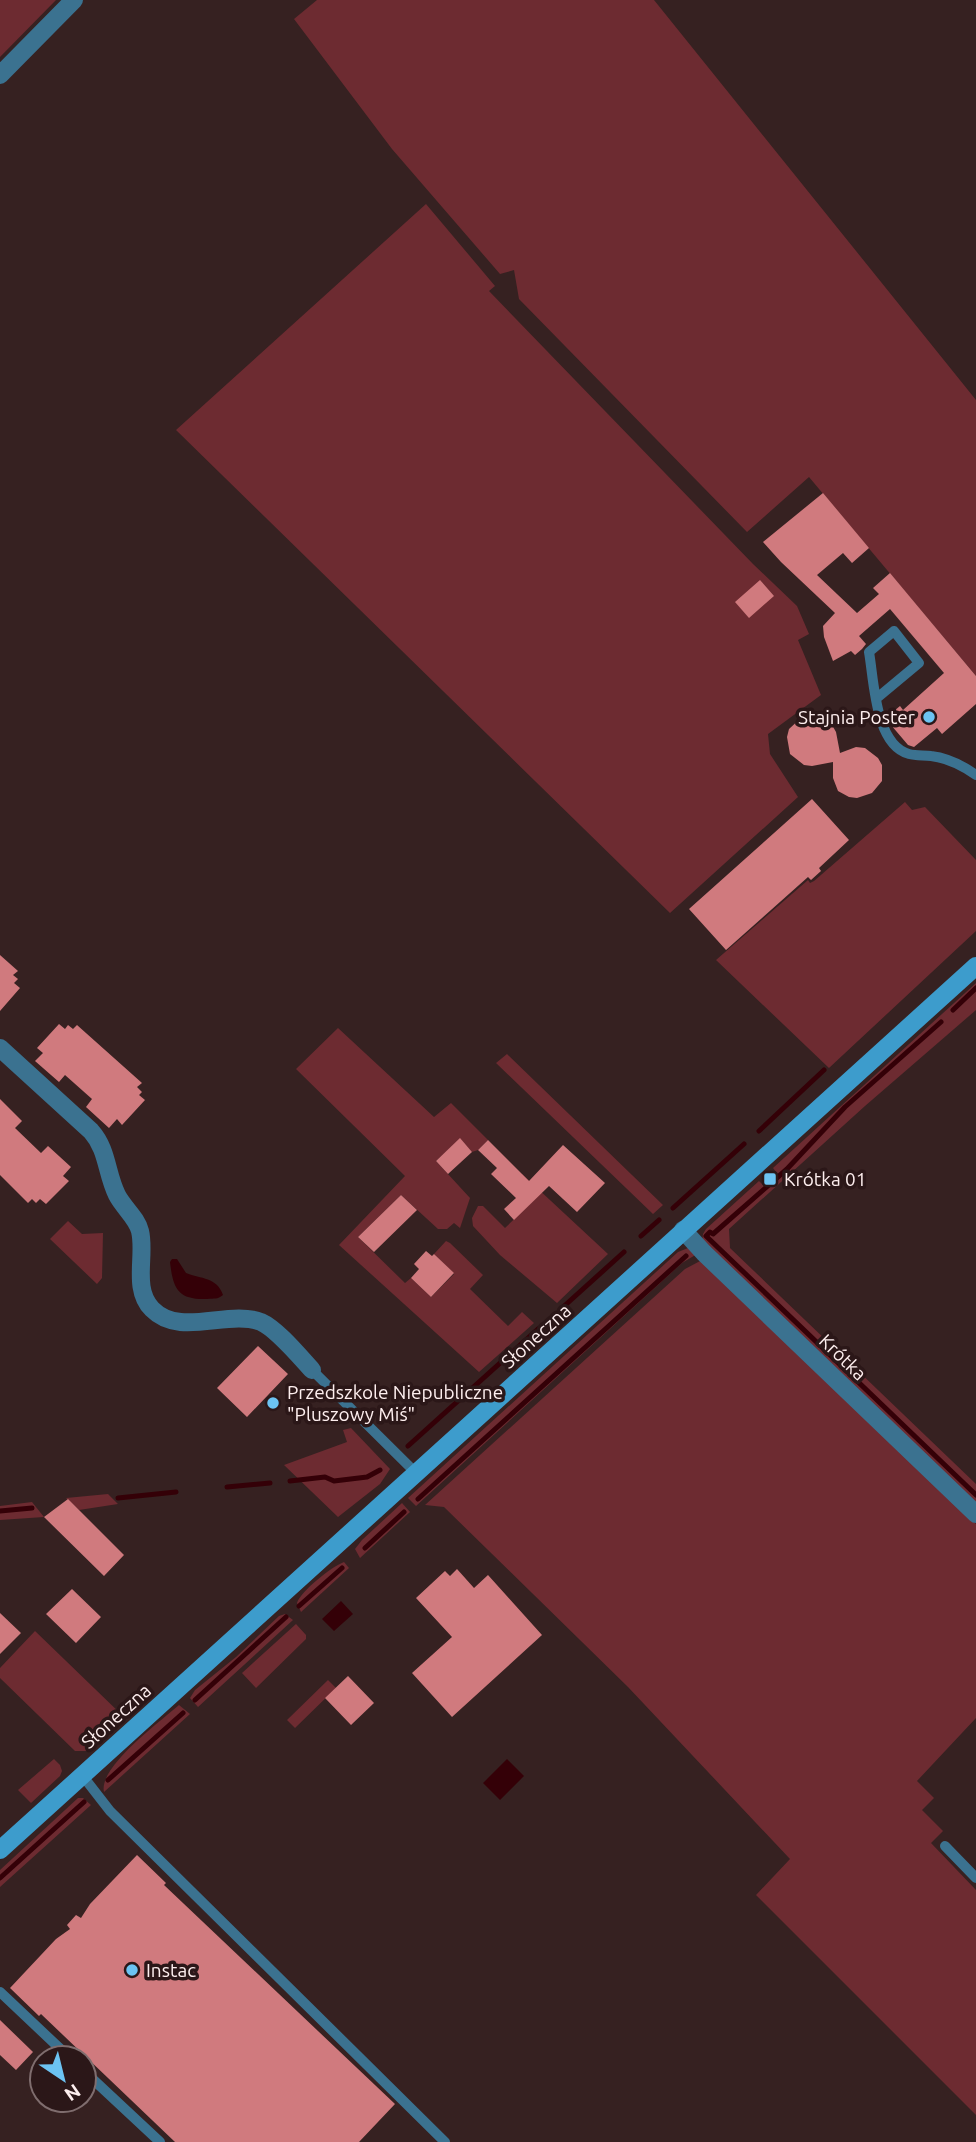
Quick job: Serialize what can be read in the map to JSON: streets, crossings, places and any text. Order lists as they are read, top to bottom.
{
  "streets": {
    "main road": ["Słoneczna"],
    "street": ["Krótka"]
  },
  "crossings": [
    ["Słoneczna", "Krótka"]
  ],
  "places": {
    "other": ["Stajnia Poster", "Przedszkole Niepubliczne \"Pluszowy Miś\"", "Instac"],
    "transit": ["Krótka 01"]
  },
  "north": "bottom right"
}
